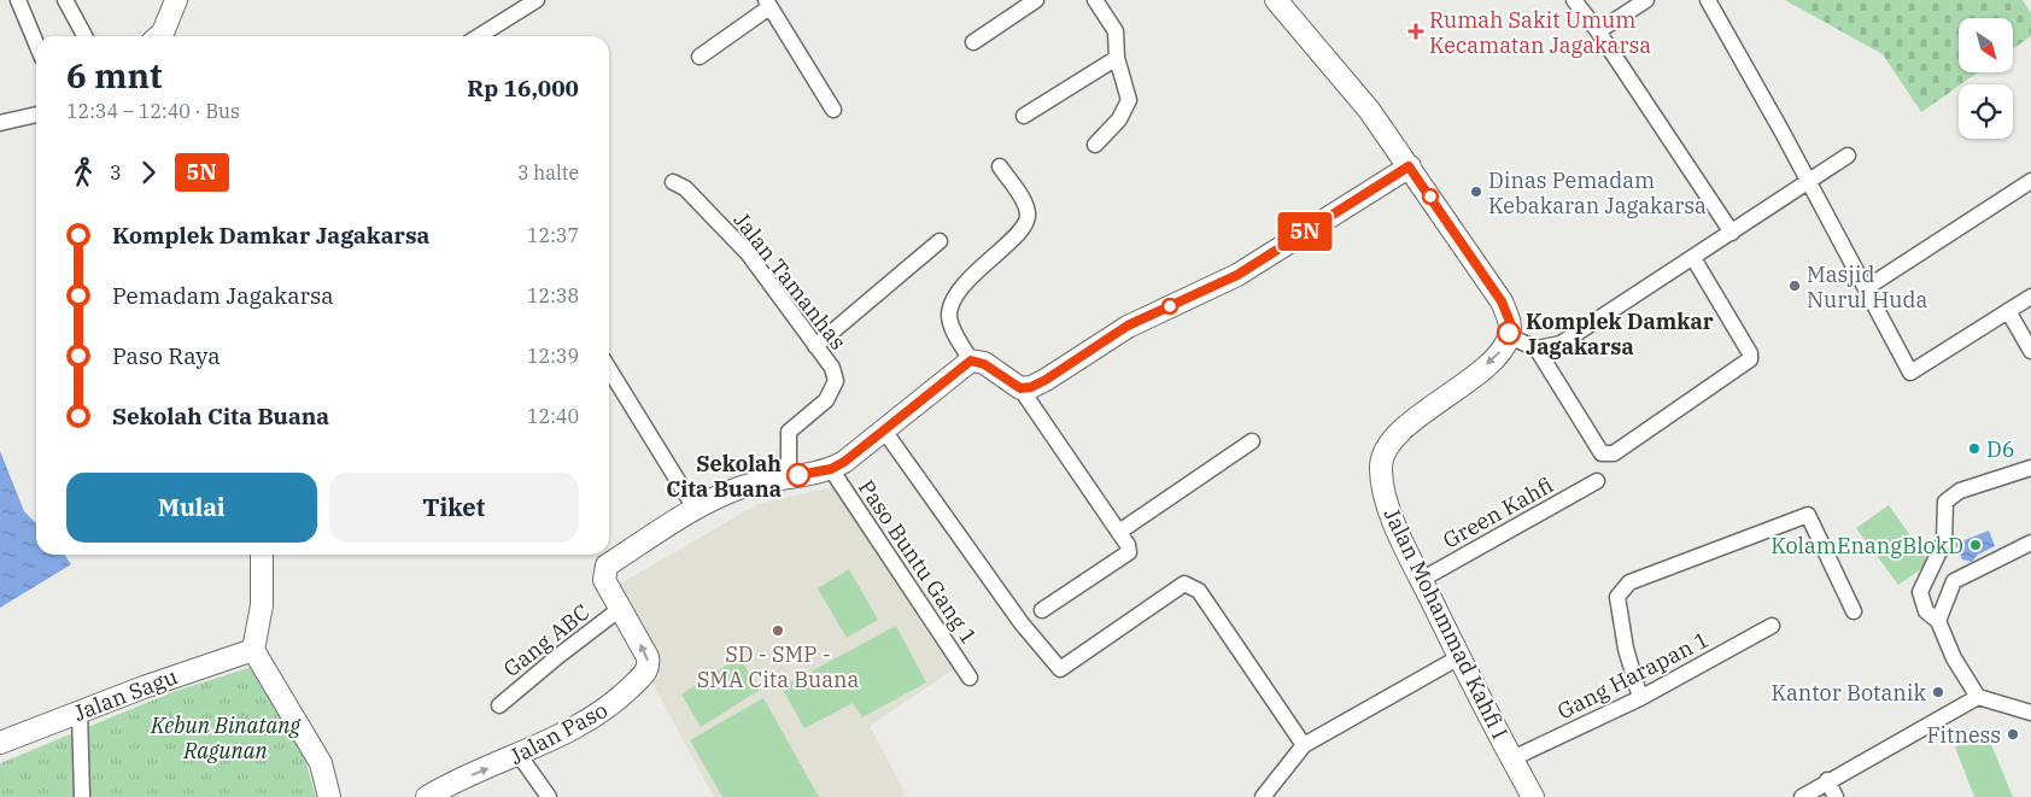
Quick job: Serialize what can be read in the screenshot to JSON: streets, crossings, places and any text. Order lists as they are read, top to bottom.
{
  "streets": {
    "main road": ["Jalan Mohammad Kahfi I", "Jalan Sagu", "Jalan Paso"],
    "street": [
      "Jalan Tamanhas",
      "Green Kahfi",
      "Paso Buntu Gang 1",
      "Gang ABC",
      "Gang Harapan 1"
    ]
  },
  "crossings": [
    ["Jalan Tamanhas", "Jalan Paso"],
    ["Green Kahfi", "Jalan Mohammad Kahfi I"],
    ["Paso Buntu Gang 1", "Jalan Paso"],
    ["Jalan Mohammad Kahfi I", "Gang Harapan 1"],
    ["Gang ABC", "Jalan Paso"]
  ],
  "one_way": ["Jalan Mohammad Kahfi I"],
  "parks": ["Kebun Binatang Ragunan"],
  "places": {
    "health": ["Rumah Sakit Umum Kecamatan Jagakarsa"],
    "other": [
      "Dinas Pemadam Kebakaran Jagakarsa",
      "Masjid Nurul Huda",
      "Komplek Damkar Jagakarsa",
      "D6",
      "Sekolah Cita Buana",
      "KolamEnangBlokD",
      "SD - SMP - SMA Cita Buana",
      "Kantor Botanik",
      "Fitness"
    ]
  },
  "lines": ["bus line 5N"],
  "north": "bottom right",
  "page": {
    "on_map": "5N",
    "heading": ["6 mnt", "12:34 – 12:40 · Bus", "Rp 16,000"],
    "legs": ["3", "5N", "3 halte"],
    "list": [
      {
        "name": "Komplek Damkar Jagakarsa",
        "value": "12:37"
      },
      {
        "name": "Pemadam Jagakarsa",
        "value": "12:38"
      },
      {
        "name": "Paso Raya",
        "value": "12:39"
      },
      {
        "name": "Sekolah Cita Buana",
        "value": "12:40"
      }
    ],
    "buttons": ["Mulai", "Tiket"]
  }
}
